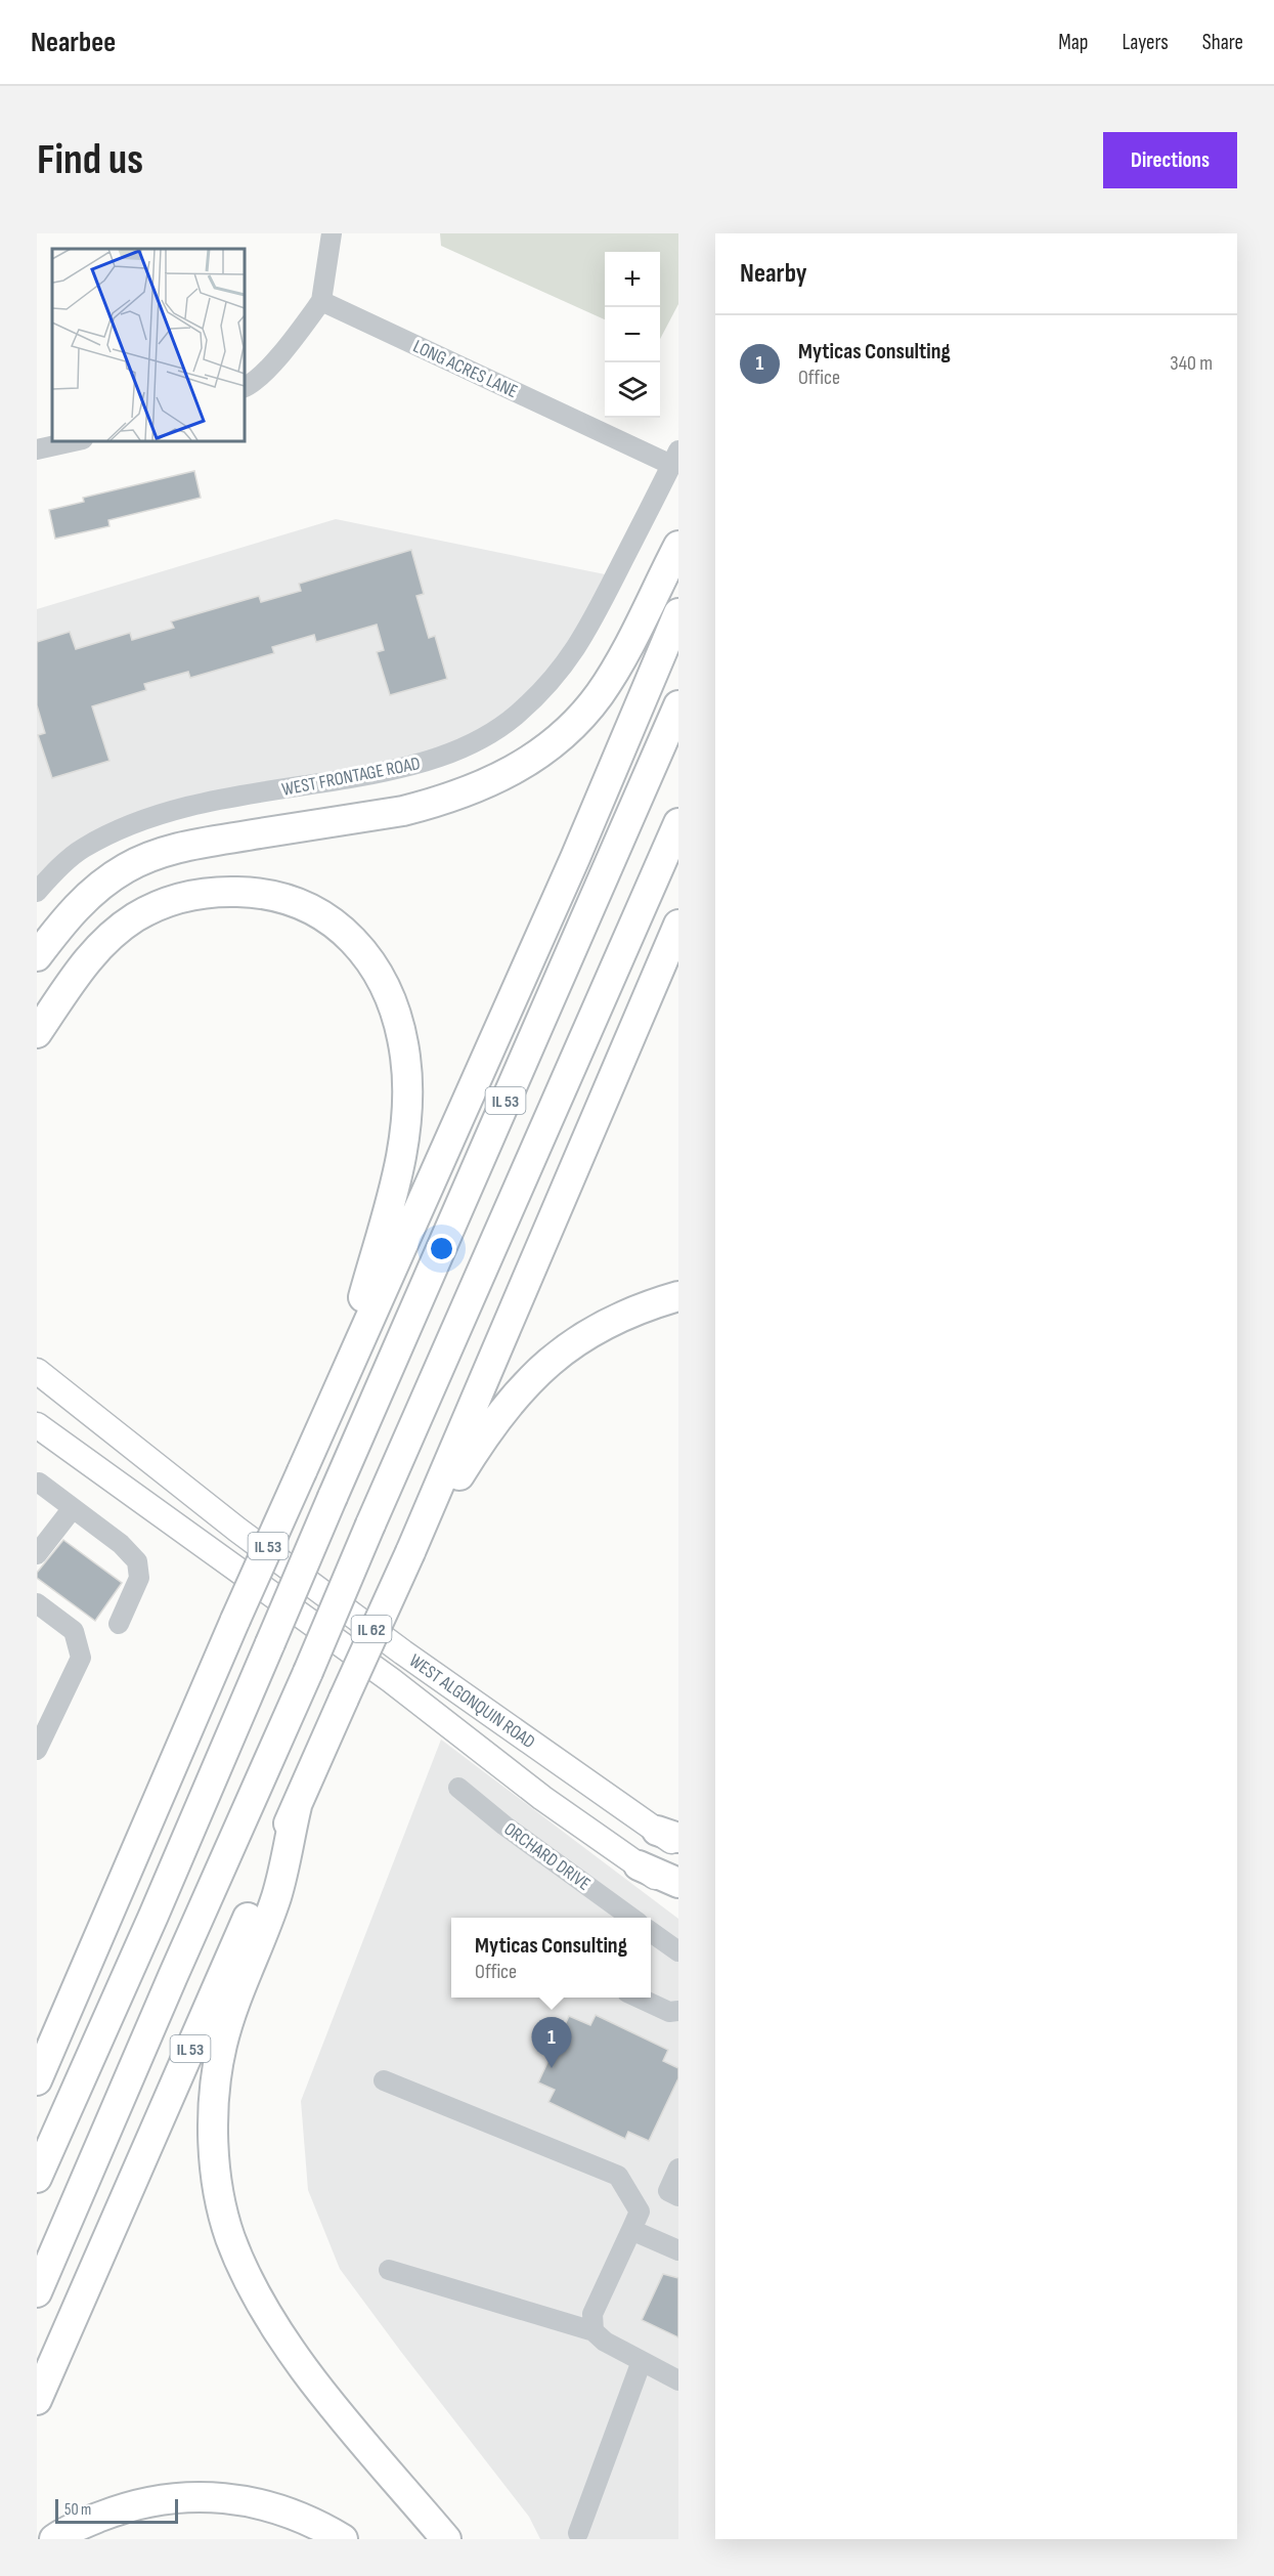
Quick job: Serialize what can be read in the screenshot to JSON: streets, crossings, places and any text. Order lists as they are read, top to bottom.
{
  "streets": {
    "highway": ["IL 53"],
    "main road": ["IL 62", "WEST ALGONQUIN ROAD"],
    "street": ["LONG ACRES LANE", "WEST FRONTAGE ROAD", "ORCHARD DRIVE"]
  },
  "crossings": [
    ["LONG ACRES LANE", "WEST FRONTAGE ROAD"]
  ],
  "scale_bar": "50 m",
  "page": {
    "header": "Nearbee",
    "nav": ["Map", "Layers", "Share"],
    "buttons": "Directions",
    "title": "Find us",
    "heading": "Nearby",
    "map_buttons": ["+", "−"],
    "list": [
      {
        "mark": "1",
        "name": "Myticas Consulting",
        "note": "Office",
        "value": "340 m"
      }
    ],
    "popup": ["Myticas Consulting", "Office"],
    "pins": "1",
    "scale": "50 m"
  }
}
